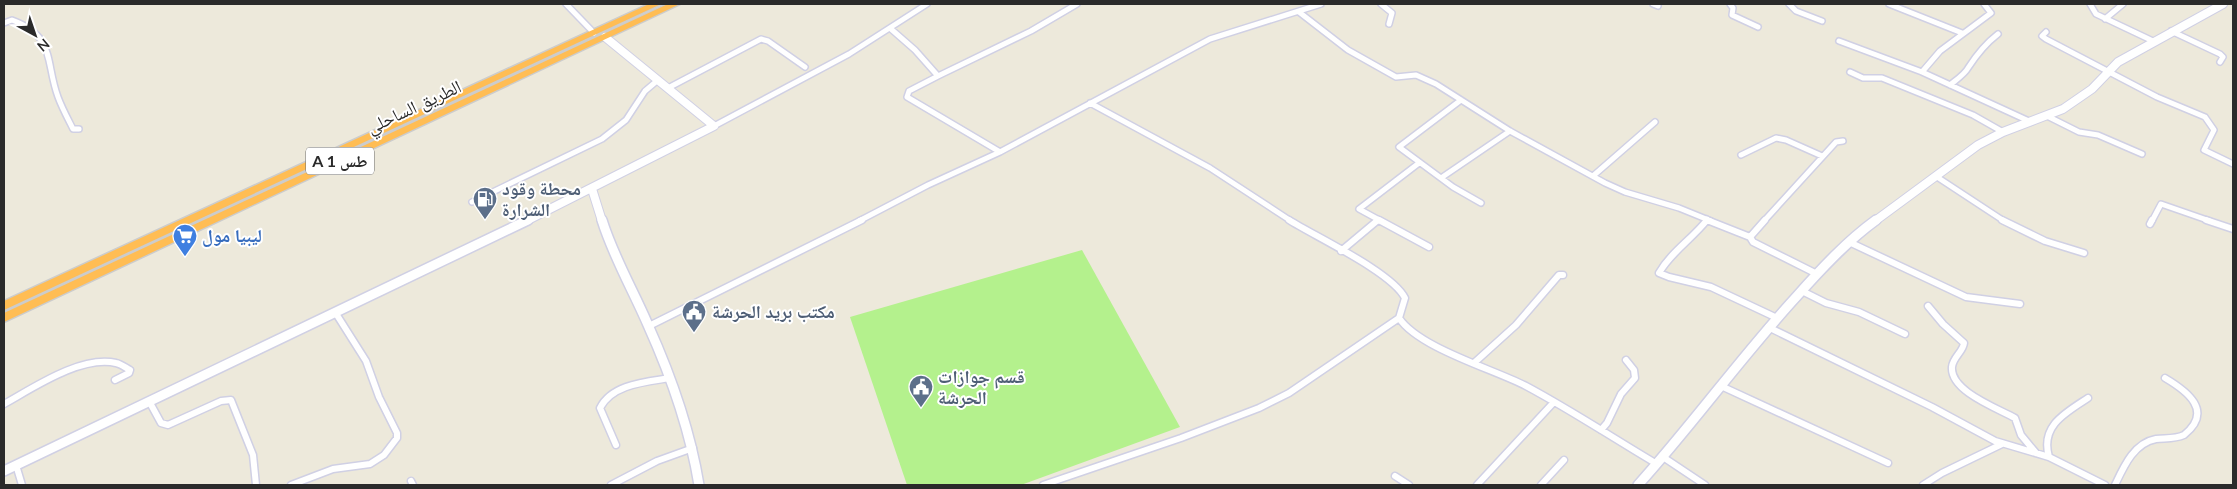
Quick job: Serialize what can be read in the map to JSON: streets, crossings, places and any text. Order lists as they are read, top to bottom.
{
  "streets": {
    "highway": ["الطريق الساحلي", "A 1 طس"]
  },
  "places": {
    "fuel station": ["محطة وقود الشرارة"],
    "supermarket": ["ليبيا مول"],
    "public building": ["مكتب بريد الحرشة", "قسم جوازات الحرشة"]
  },
  "north": "bottom right"
}
